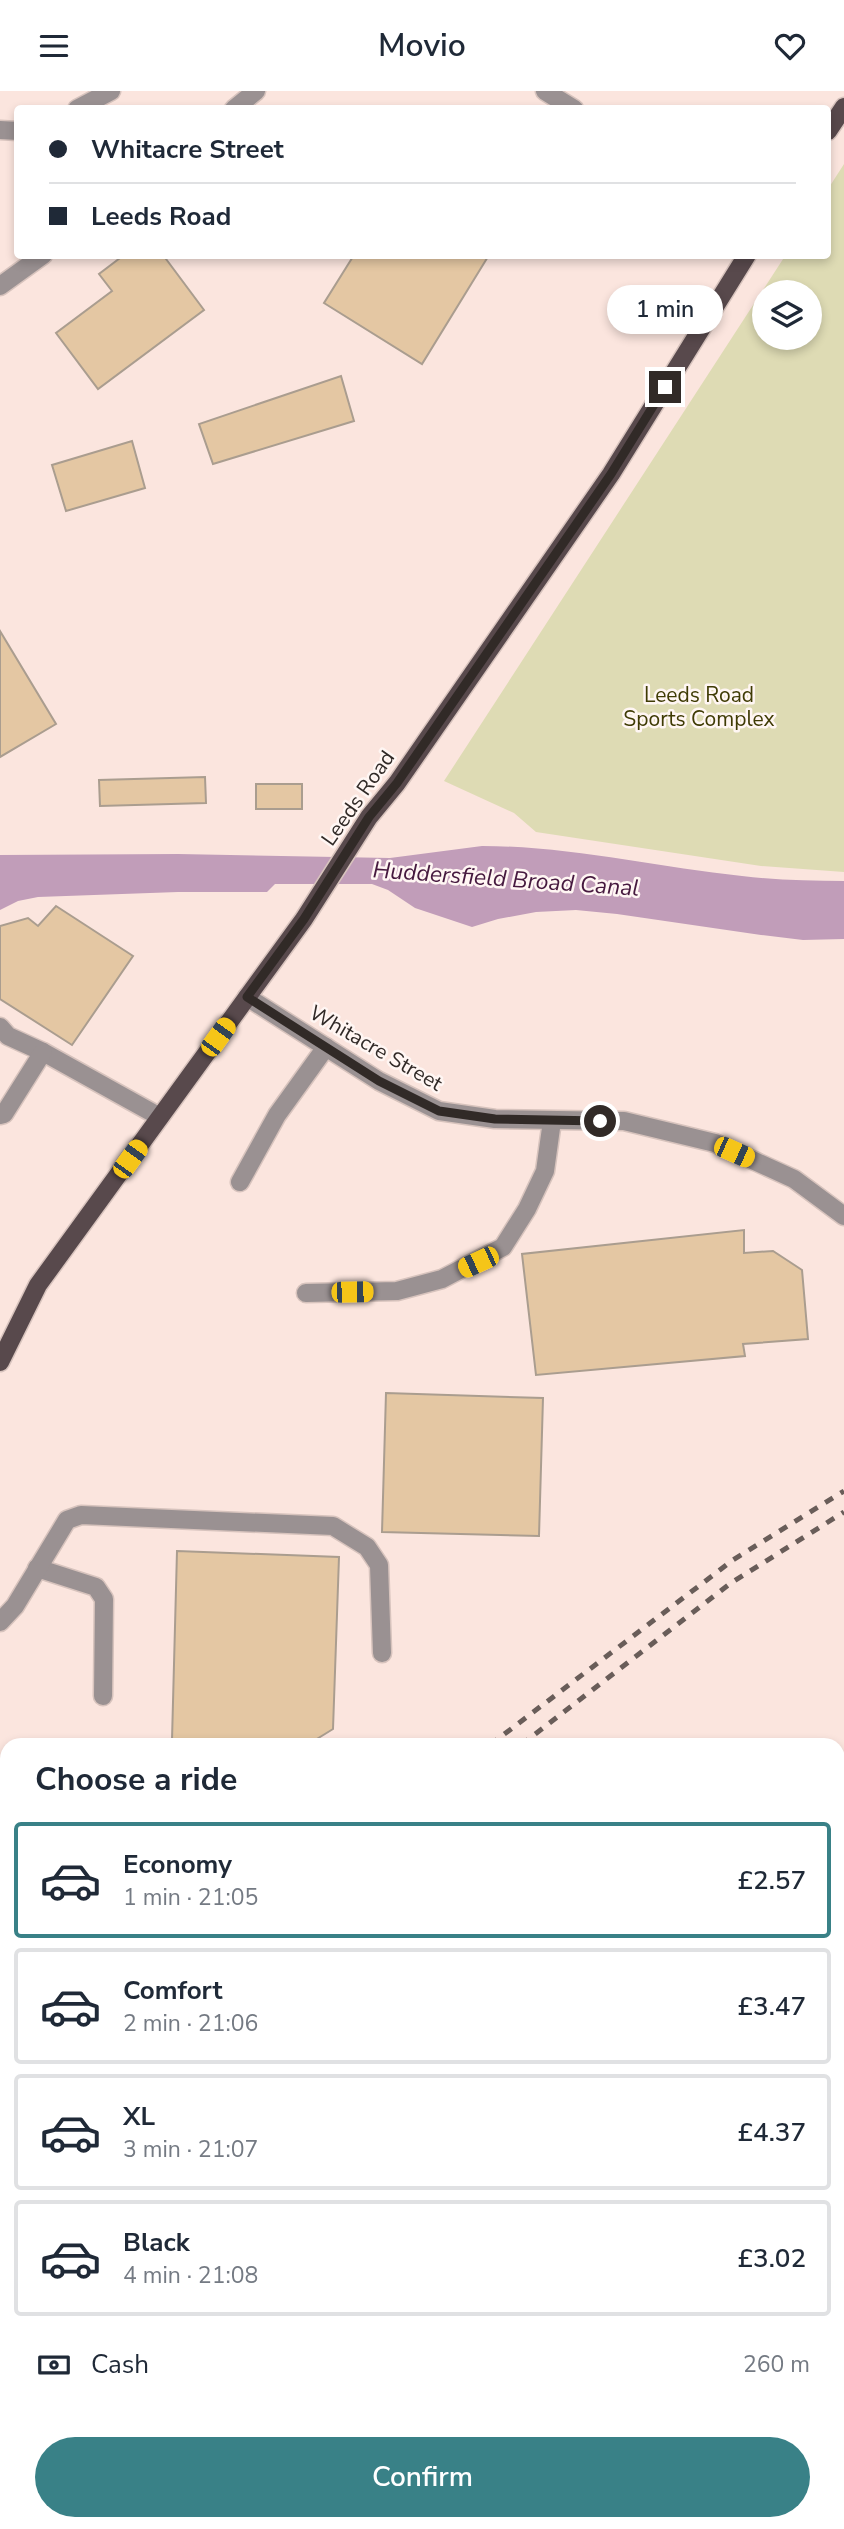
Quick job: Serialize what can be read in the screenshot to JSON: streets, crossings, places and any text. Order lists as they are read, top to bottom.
{
  "streets": {
    "main road": ["Leeds Road"],
    "street": ["Whitacre Street"]
  },
  "crossings": [
    ["Leeds Road", "Whitacre Street"]
  ],
  "water": ["Huddersfield Broad Canal"],
  "parks": ["Leeds Road Sports Complex"],
  "page": {
    "header": "Movio",
    "banner": ["Whitacre Street", "Leeds Road"],
    "bubble": "1 min",
    "heading": "Choose a ride",
    "list": [
      {
        "name": "Economy",
        "note": "1 min · 21:05",
        "value": "£2.57"
      },
      {
        "name": "Comfort",
        "note": "2 min · 21:06",
        "value": "£3.47"
      },
      {
        "name": "XL",
        "note": "3 min · 21:07",
        "value": "£4.37"
      },
      {
        "name": "Black",
        "note": "4 min · 21:08",
        "value": "£3.02"
      }
    ],
    "pay": ["Cash", "260 m"],
    "buttons": "Confirm"
  }
}
